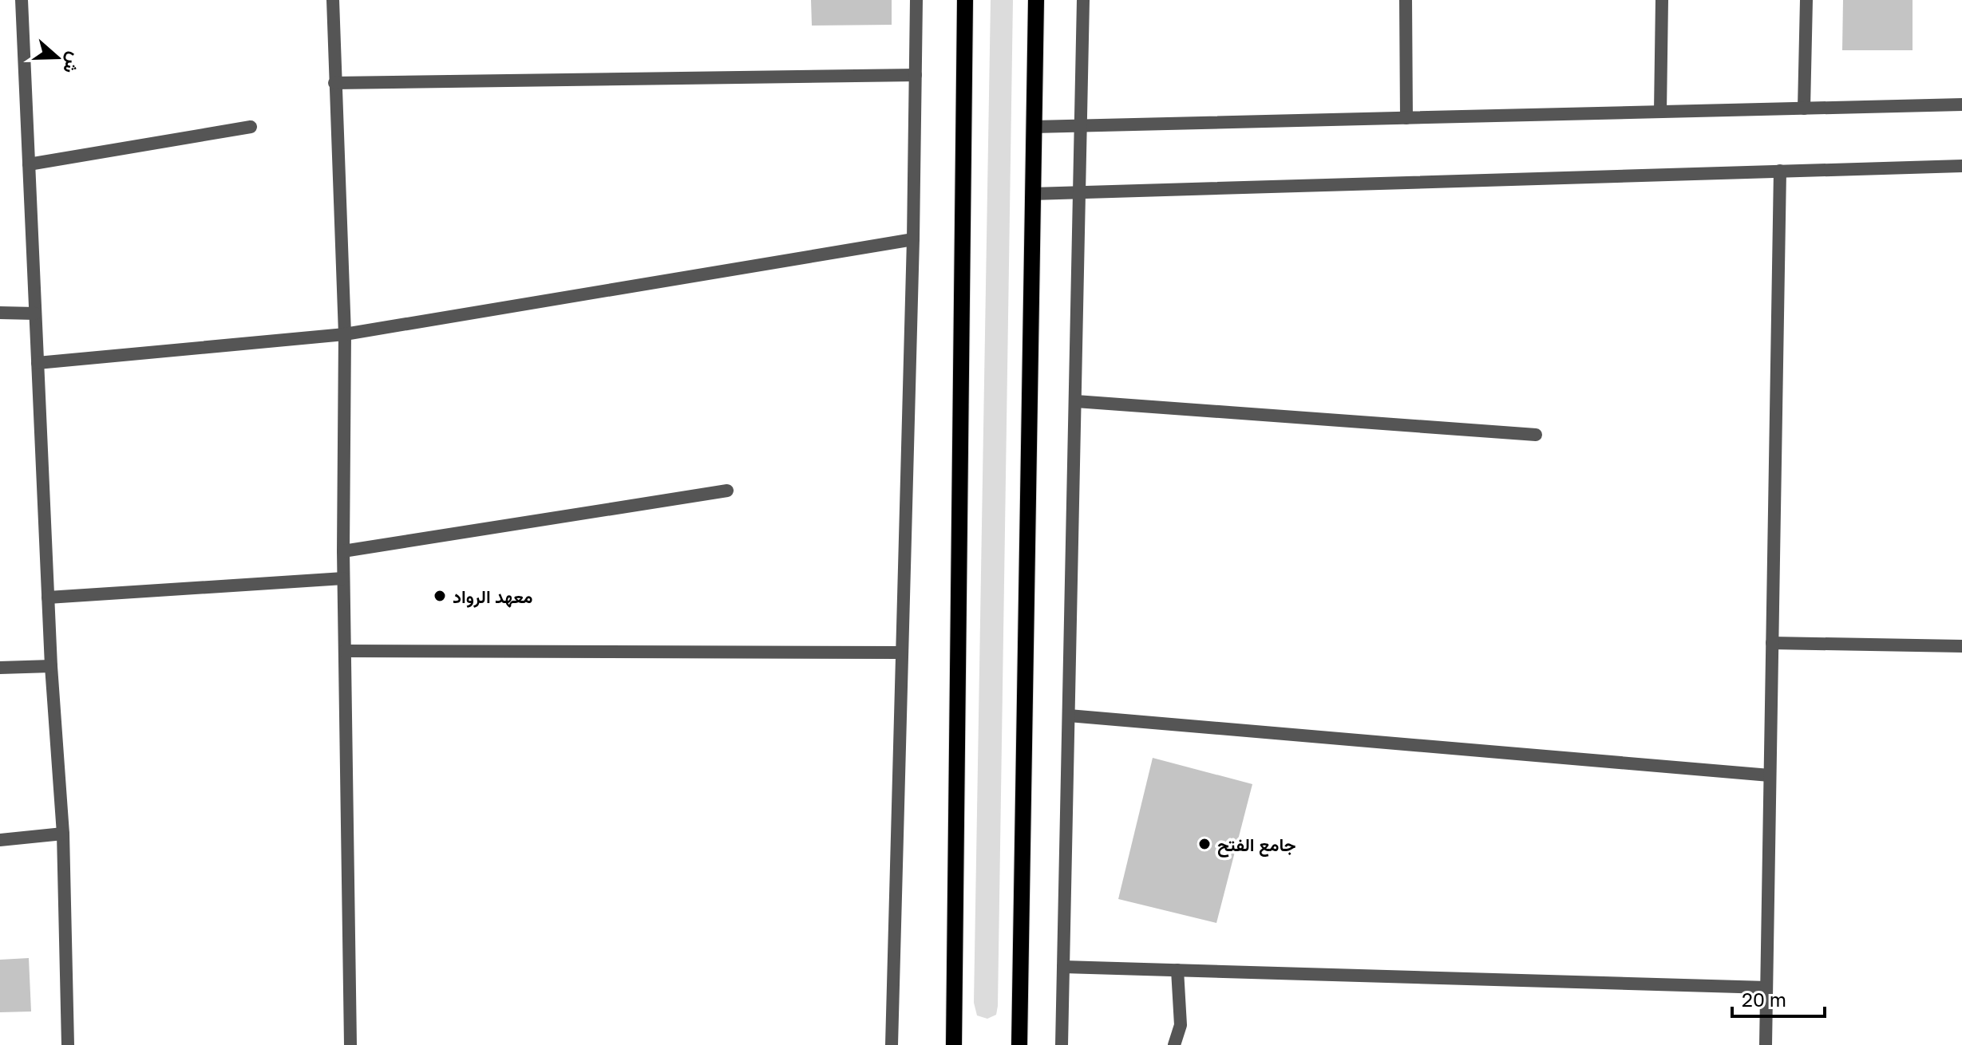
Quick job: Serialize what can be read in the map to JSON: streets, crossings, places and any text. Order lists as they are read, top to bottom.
{
  "places": ["معهد الرواد", "جامع الفتح"],
  "scale_bar": "20 m",
  "north": "right"
}
